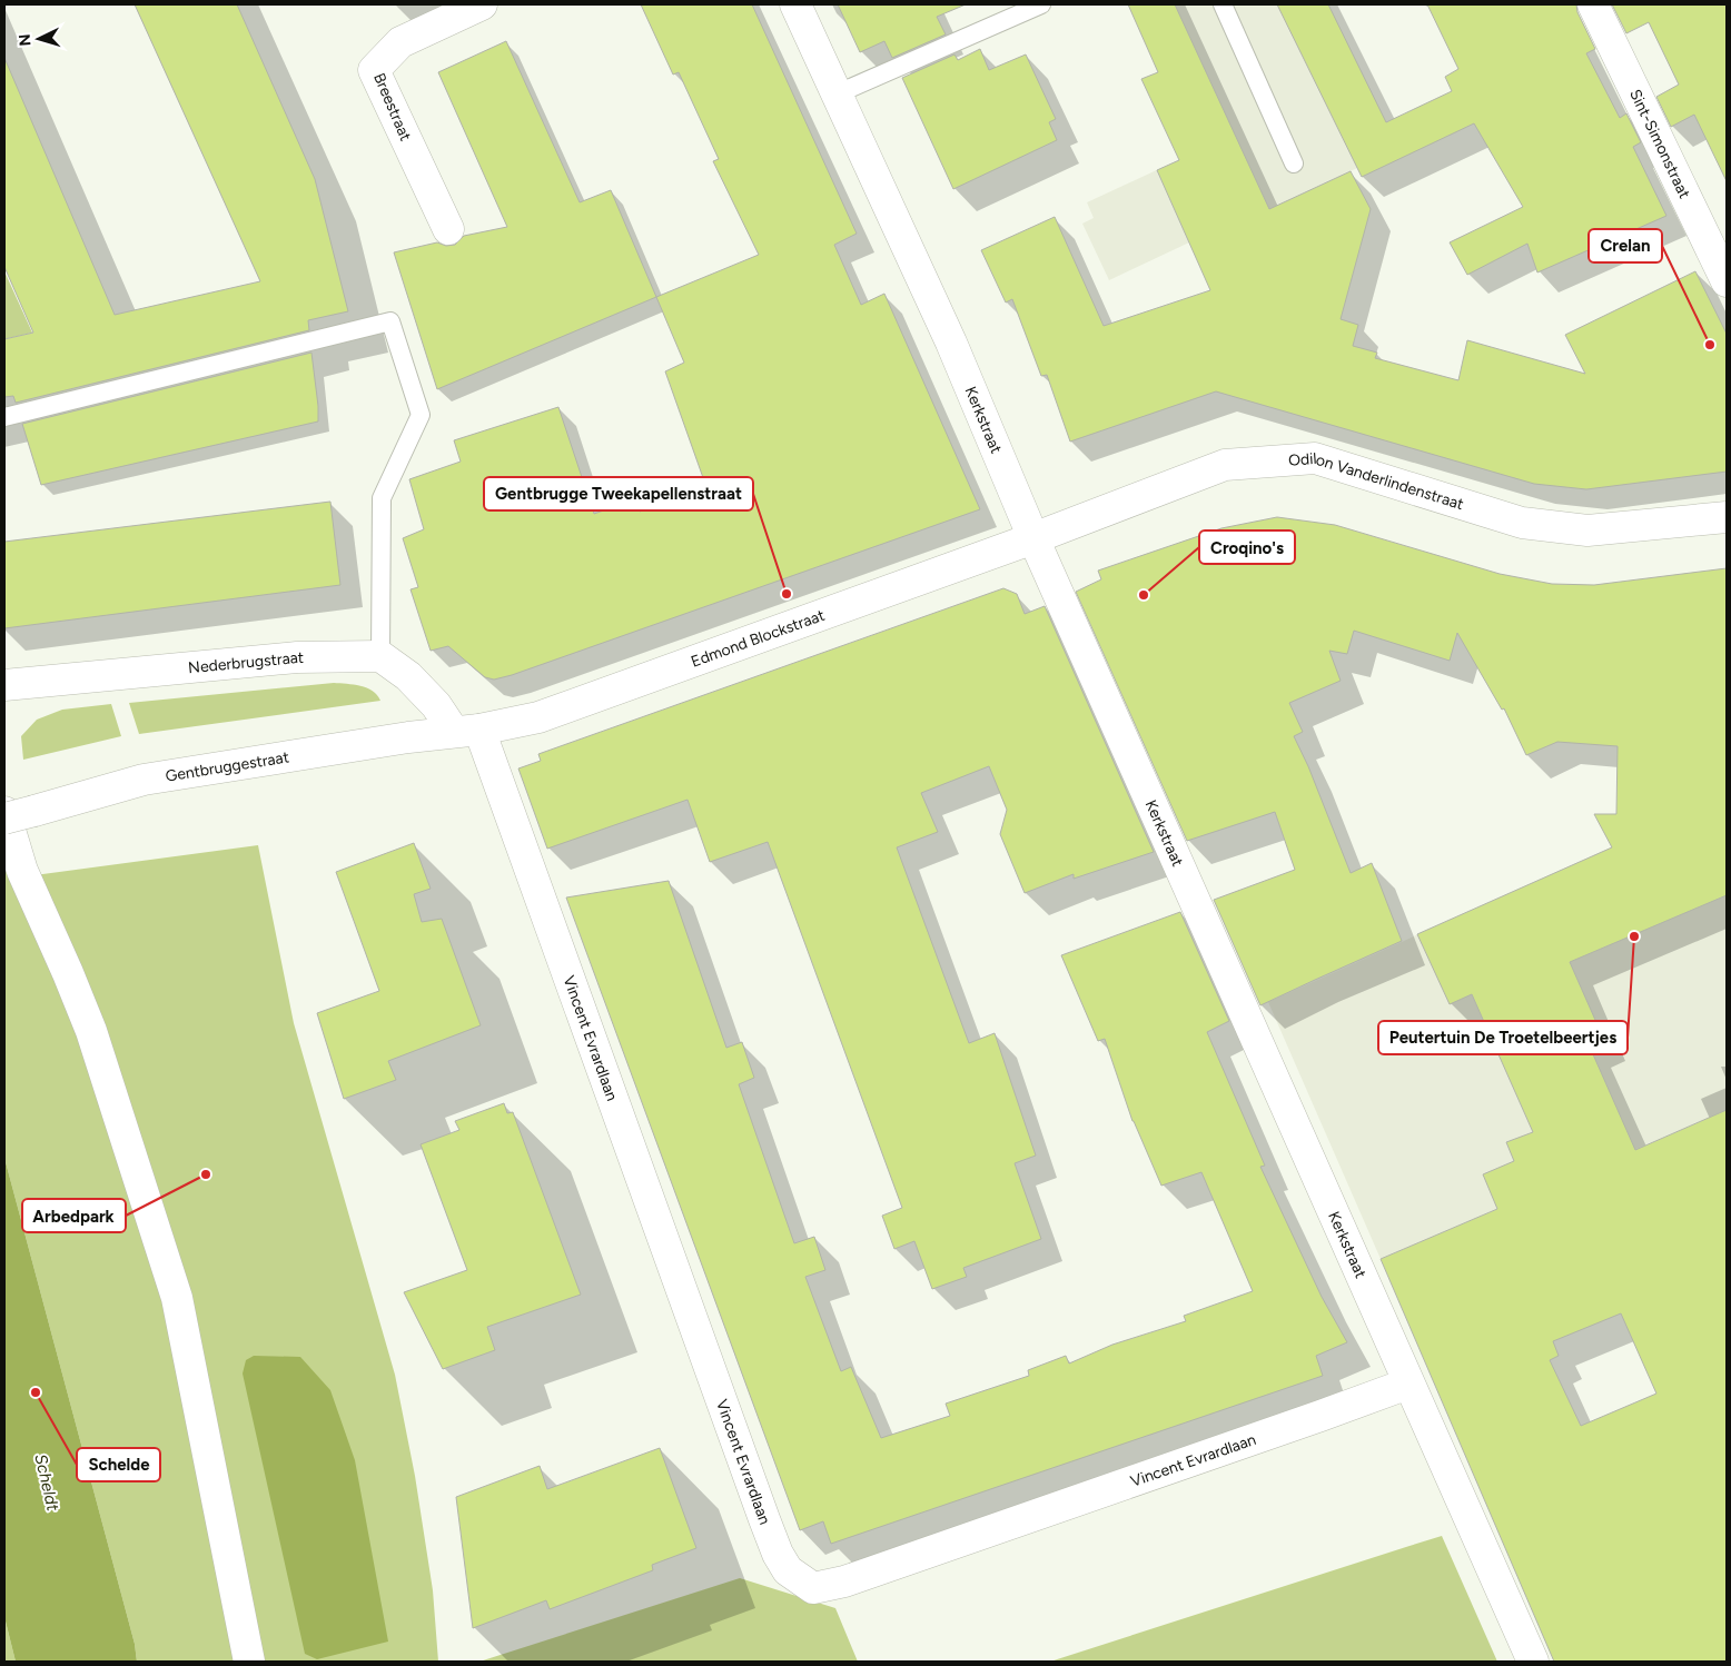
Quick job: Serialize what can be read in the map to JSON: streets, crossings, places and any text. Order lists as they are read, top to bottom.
{
  "streets": {
    "street": [
      "Breestraat",
      "Sint-Simonstraat",
      "Kerkstraat",
      "Odilon Vanderlindenstraat",
      "Edmond Blockstraat",
      "Nederbrugstraat",
      "Gentbruggestraat",
      "Vincent Evrardlaan"
    ]
  },
  "crossings": [
    ["Kerkstraat", "Odilon Vanderlindenstraat"],
    ["Kerkstraat", "Edmond Blockstraat"],
    ["Kerkstraat", "Vincent Evrardlaan"],
    ["Odilon Vanderlindenstraat", "Edmond Blockstraat"],
    ["Edmond Blockstraat", "Gentbruggestraat"],
    ["Edmond Blockstraat", "Vincent Evrardlaan"],
    ["Gentbruggestraat", "Vincent Evrardlaan"]
  ],
  "water": ["Scheldt"],
  "places": [
    "Crelan",
    "Gentbrugge Tweekapellenstraat",
    "Croqino's",
    "Peutertuin De Troetelbeertjes",
    "Arbedpark",
    "Schelde"
  ],
  "north": "left"
}
